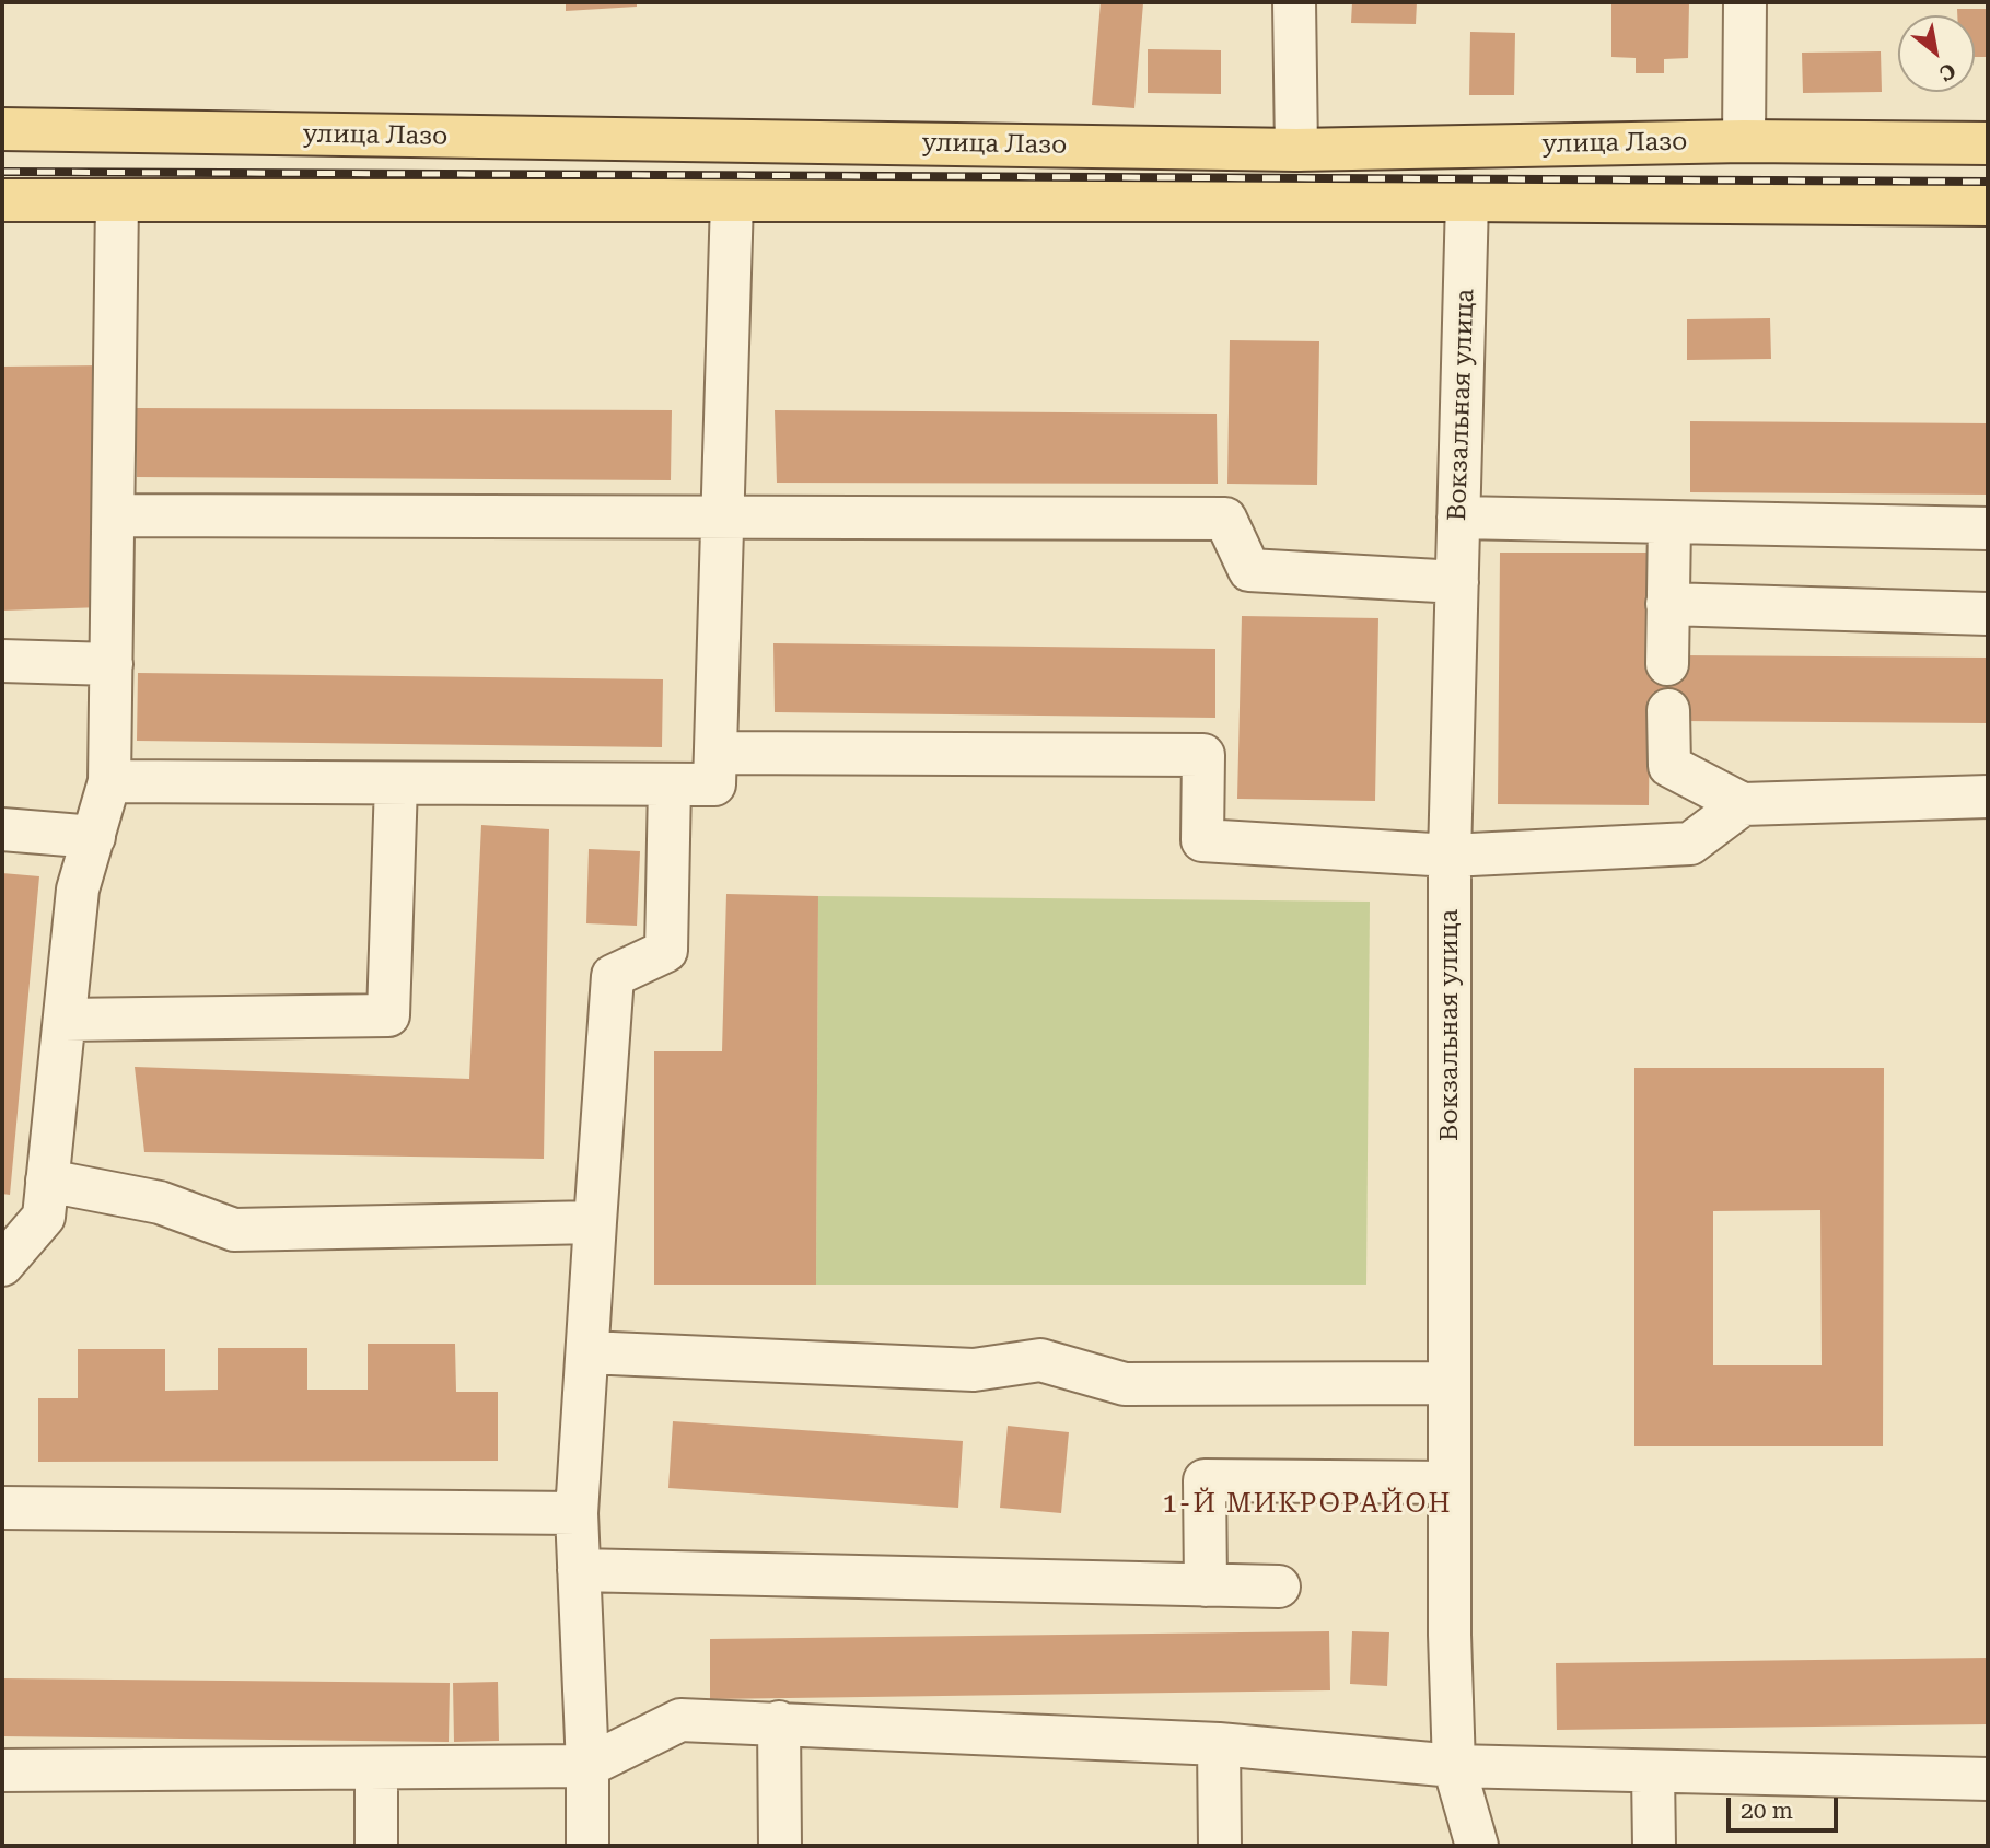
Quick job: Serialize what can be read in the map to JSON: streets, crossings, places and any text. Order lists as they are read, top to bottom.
{
  "streets": {
    "main road": ["улица Лазо"],
    "street": ["Вокзальная улица"]
  },
  "districts": ["1-Й МИКРОРАЙОН"],
  "scale_bar": "20 m",
  "north": "bottom right"
}
